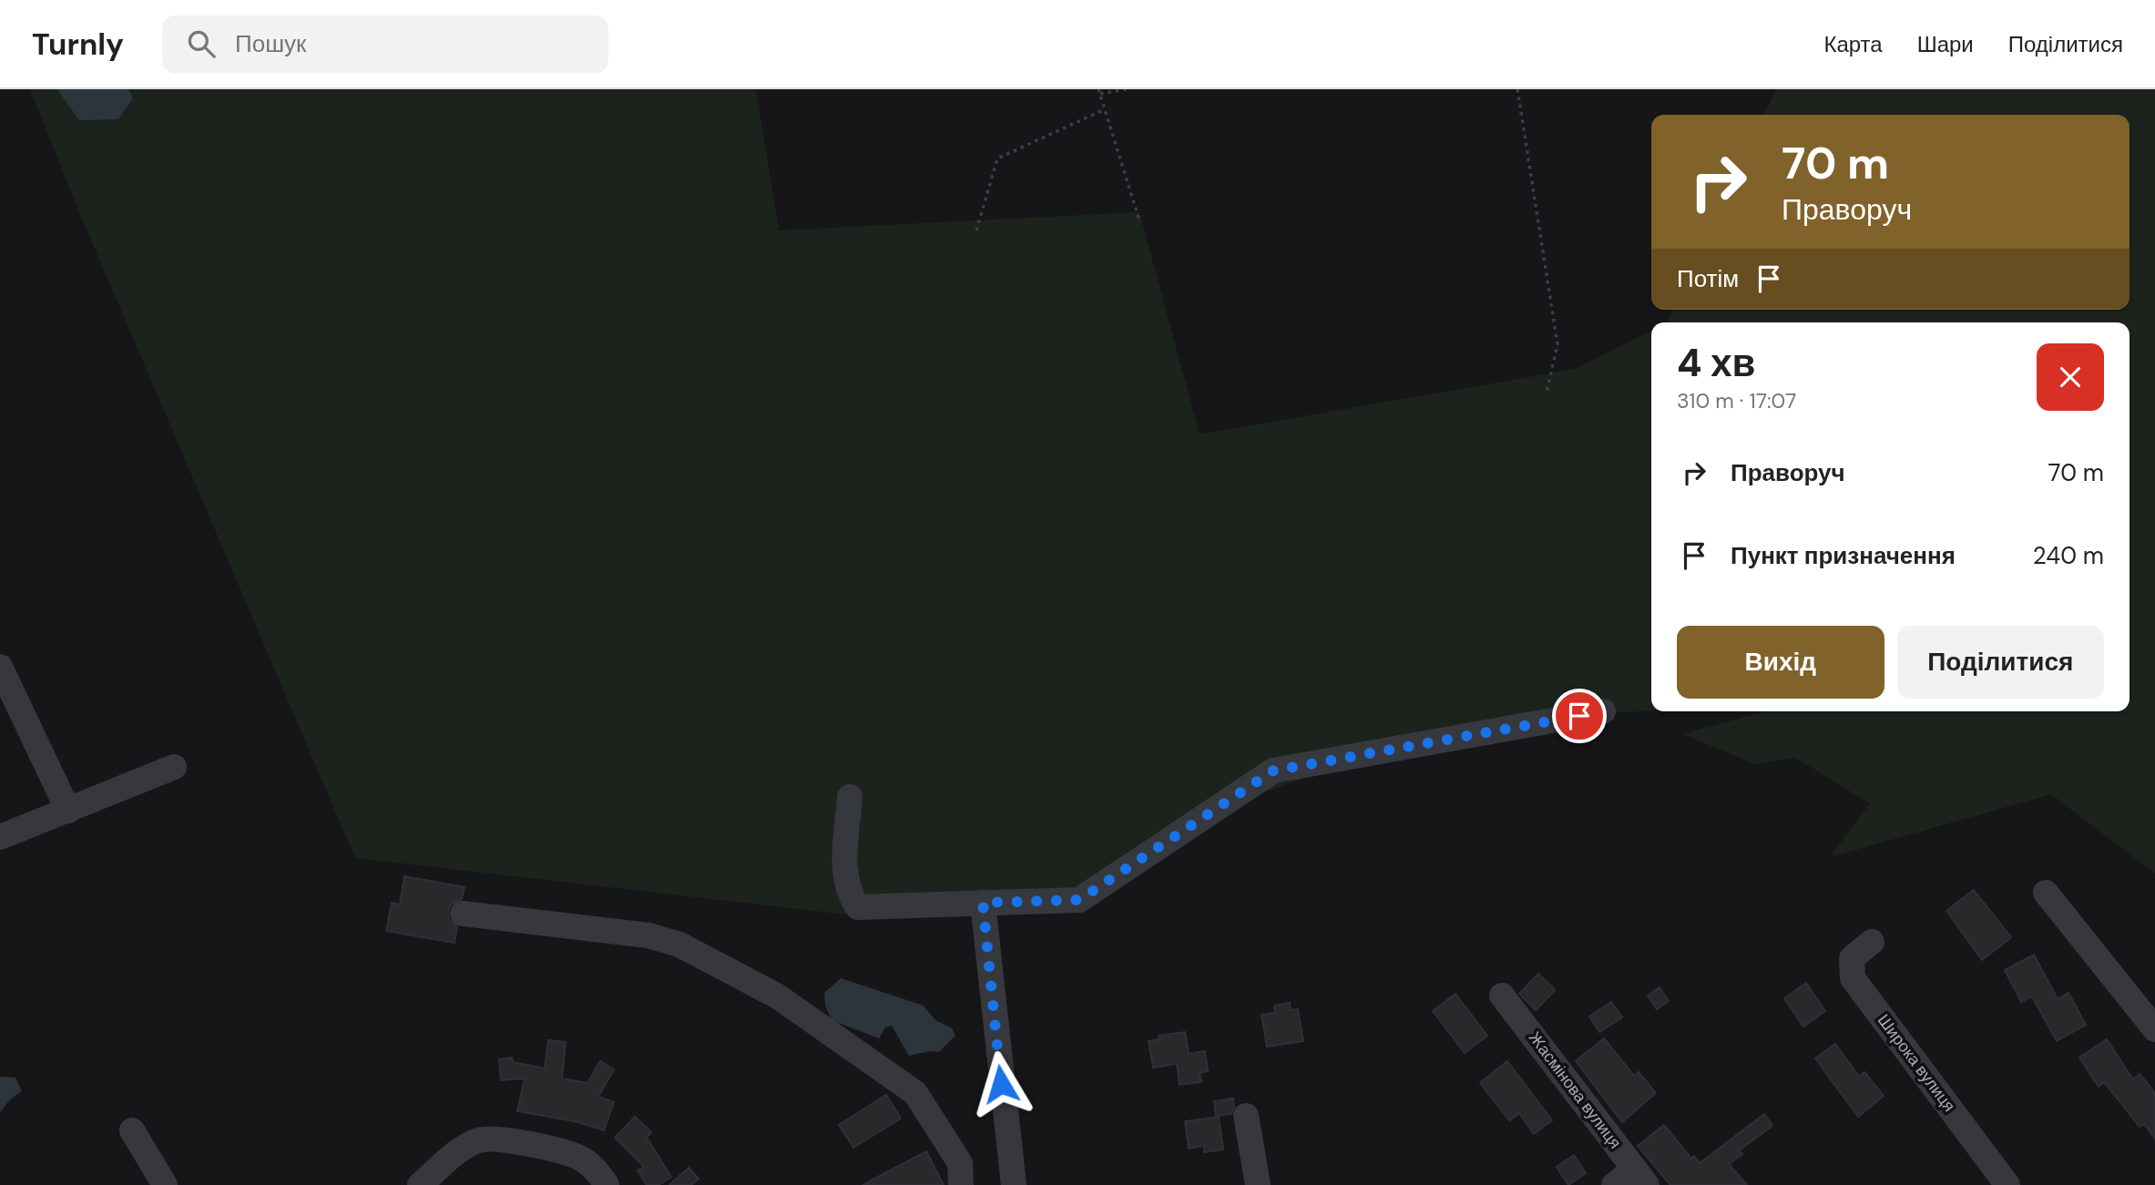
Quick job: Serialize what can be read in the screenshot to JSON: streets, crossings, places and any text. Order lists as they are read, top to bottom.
{
  "streets": {
    "street": ["Широка вулиця", "Жасмінова вулиця"]
  },
  "page": {
    "header": "Turnly",
    "search": "Пошук",
    "nav": ["Карта", "Шари", "Поділитися"],
    "turn": ["70 m", "Праворуч"],
    "then": "Потім",
    "heading": ["4 хв", "310 m · 17:07"],
    "list": [
      {
        "name": "Праворуч",
        "value": "70 m"
      },
      {
        "name": "Пункт призначення",
        "value": "240 m"
      }
    ],
    "buttons": ["Вихід", "Поділитися"]
  }
}
